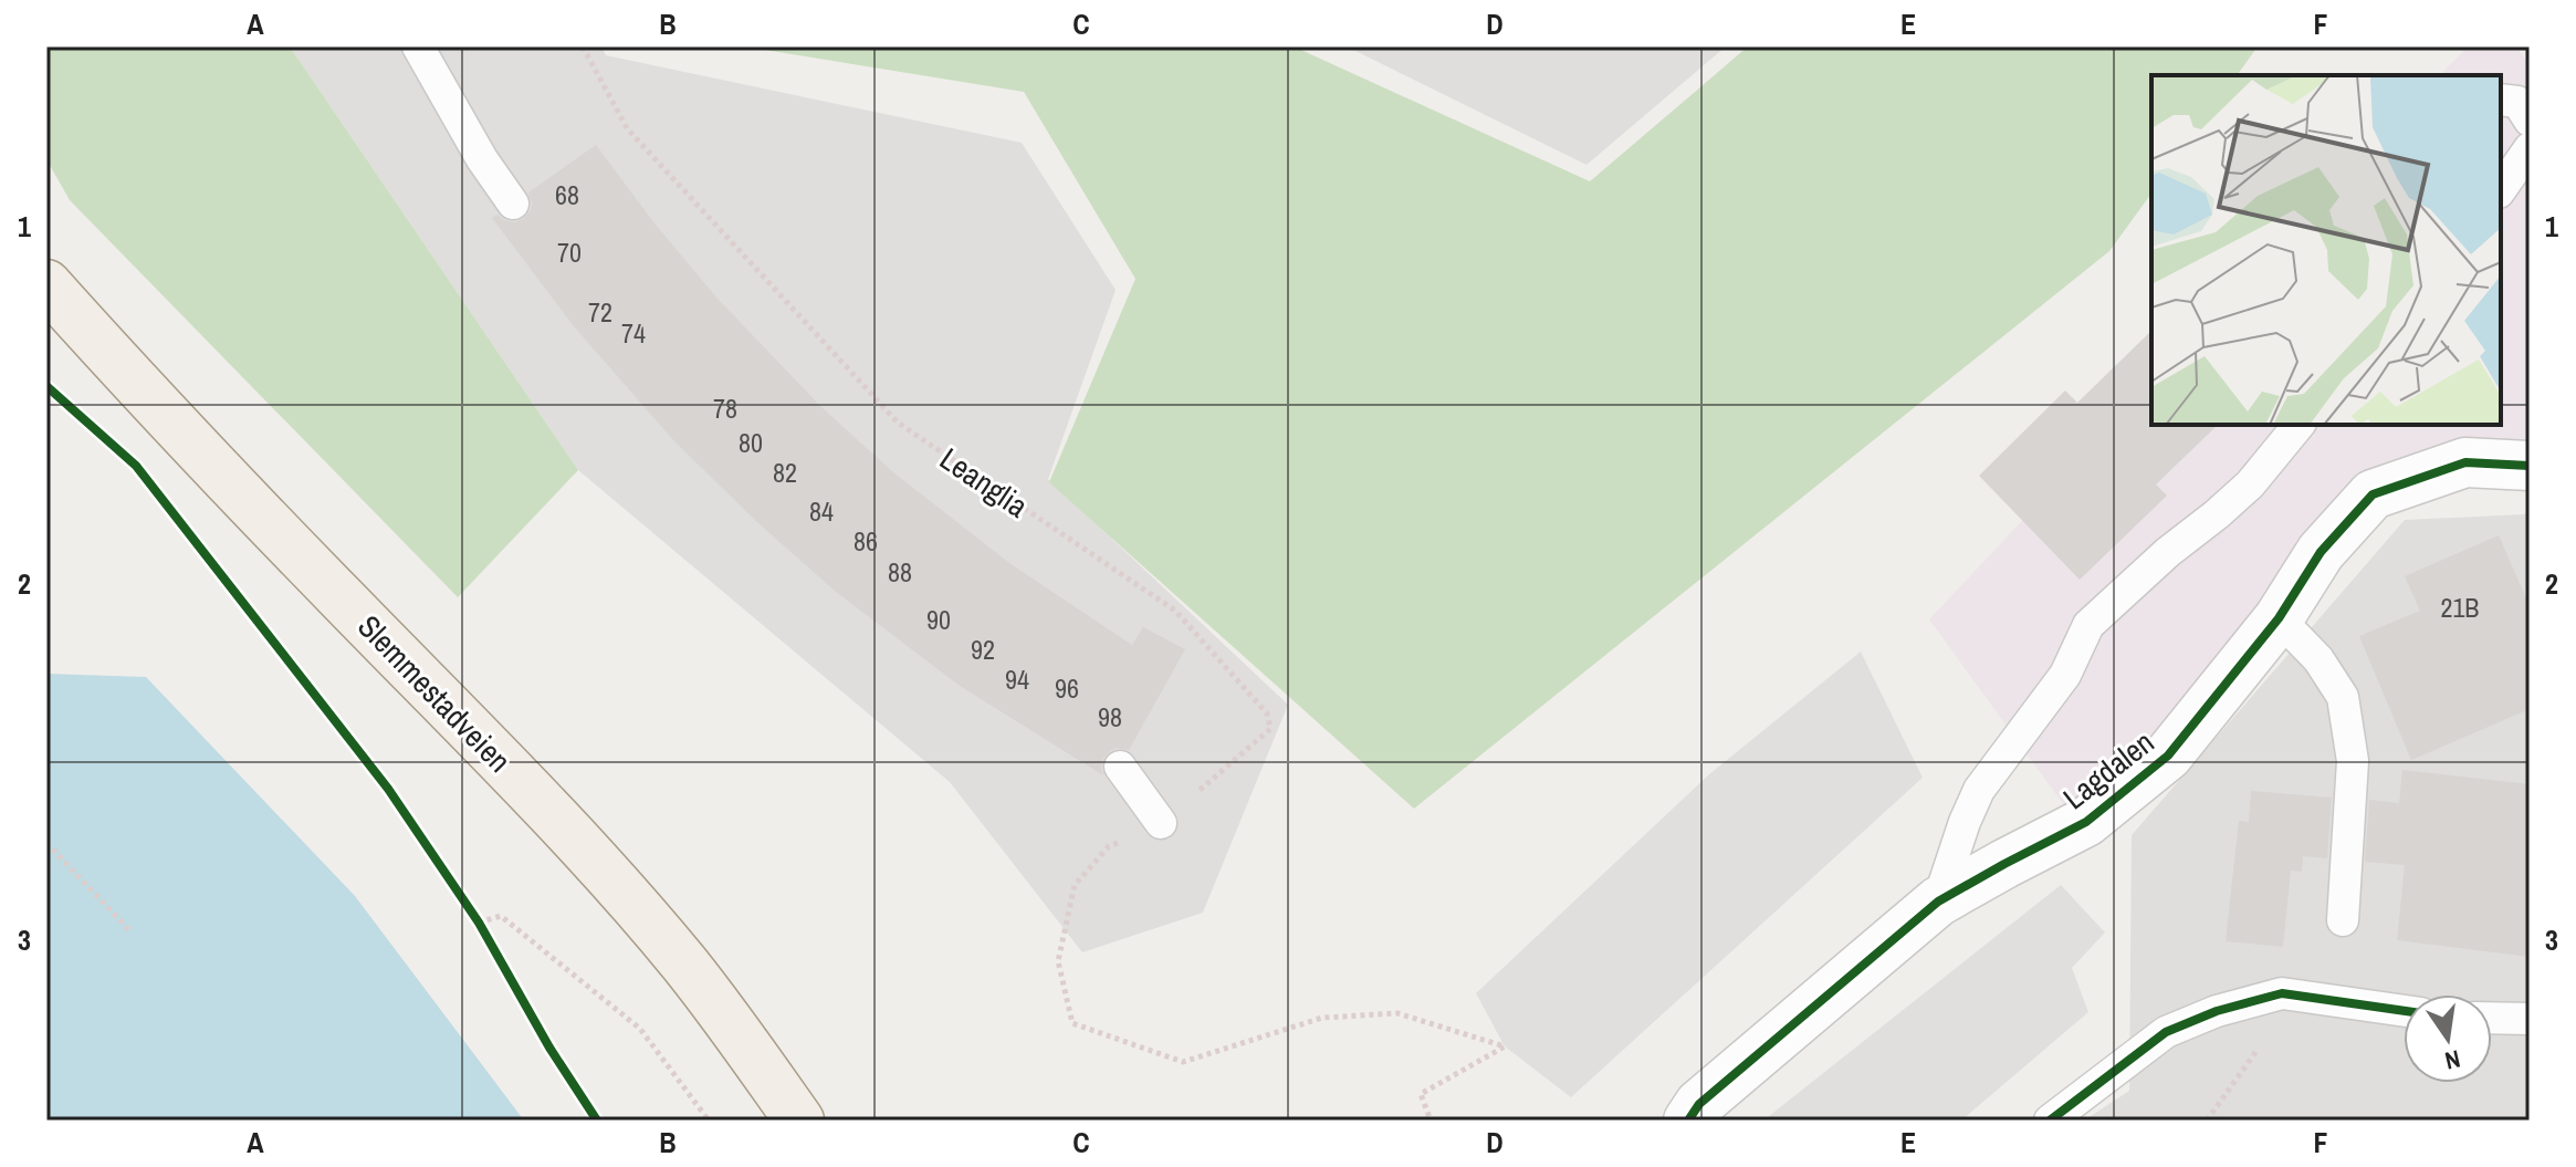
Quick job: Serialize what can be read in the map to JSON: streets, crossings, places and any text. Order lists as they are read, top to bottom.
{
  "streets": {
    "main road": ["Slemmestadveien"],
    "street": ["Lagdalen"],
    "path": ["Leanglia"]
  },
  "house_numbers": [
    "68",
    "70",
    "72",
    "74",
    "78",
    "80",
    "82",
    "84",
    "86",
    "88",
    "21B",
    "90",
    "92",
    "94",
    "96",
    "98"
  ],
  "north": "bottom",
  "grid": {
    "columns": [
      "A",
      "B",
      "C",
      "D",
      "E",
      "F"
    ],
    "rows": ["1", "2", "3"]
  }
}
